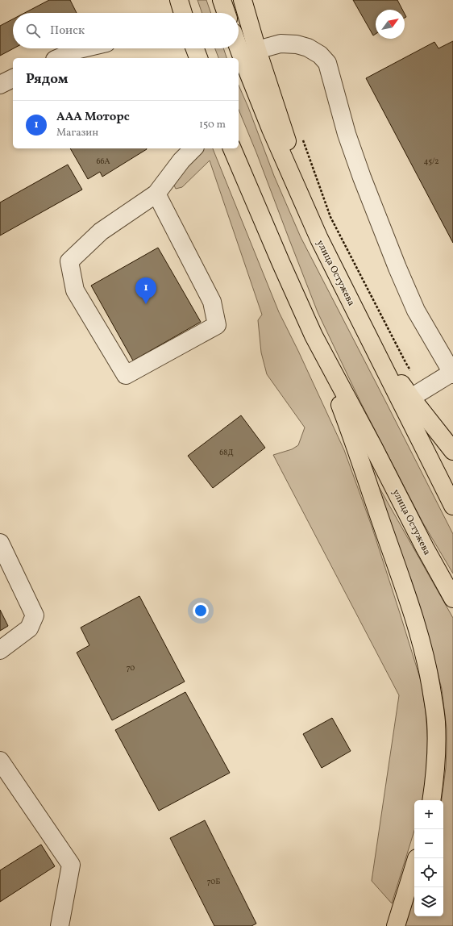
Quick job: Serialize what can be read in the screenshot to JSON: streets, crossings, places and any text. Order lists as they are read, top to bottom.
{
  "streets": {
    "main road": ["улица Остужева"]
  },
  "house_numbers": [
    "66А",
    "45/2",
    "68Д",
    "70",
    "70Б"
  ],
  "north": "top right",
  "page": {
    "search": "Поиск",
    "heading": "Рядом",
    "list": [
      {
        "mark": "1",
        "name": "ААА Моторс",
        "note": "Магазин",
        "value": "150 m"
      }
    ],
    "pins": "1",
    "map_buttons": ["+", "−"]
  }
}
